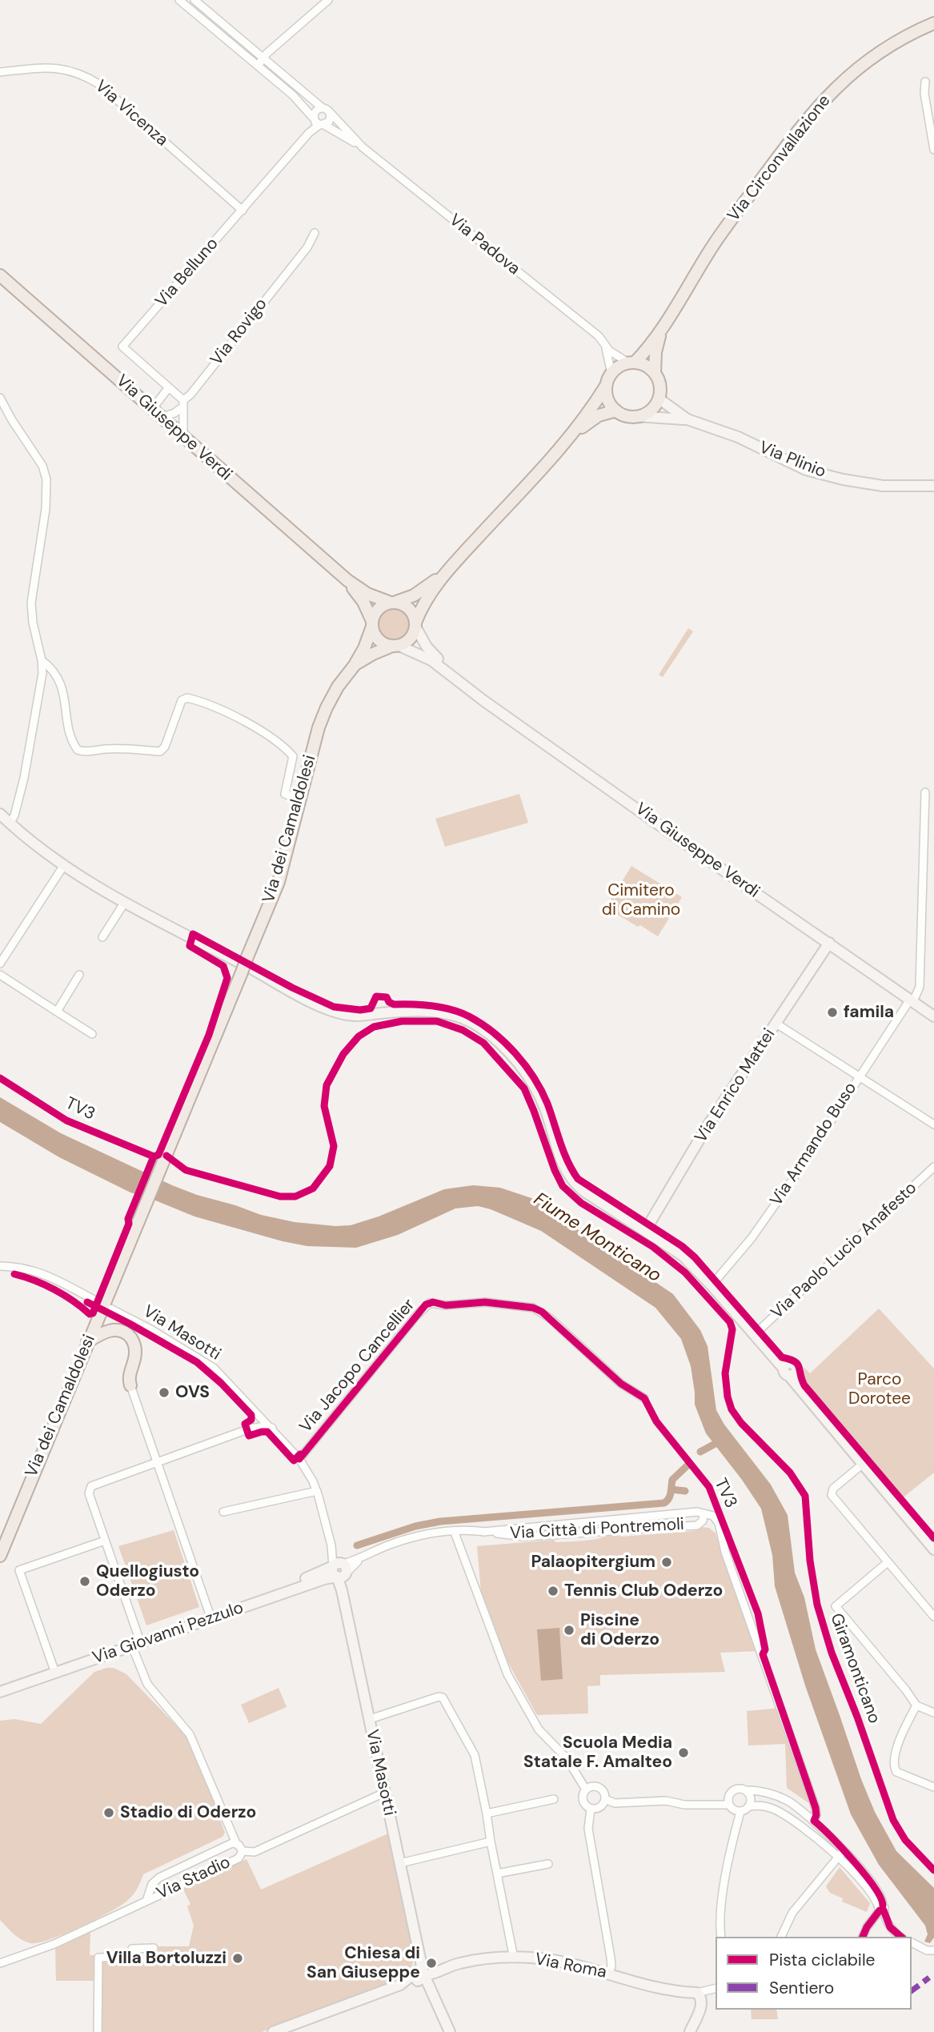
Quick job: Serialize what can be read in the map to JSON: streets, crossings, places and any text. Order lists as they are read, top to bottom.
{
  "streets": {
    "main road": ["Via Circonvallazione", "Via Giuseppe Verdi", "Via dei Camaldolesi"],
    "street": [
      "Via Vicenza",
      "Via Padova",
      "Via Belluno",
      "Via Rovigo",
      "Via Plinio",
      "Via Enrico Mattei",
      "Via Armando Buso",
      "Via Paolo Lucio Anafesto",
      "Via Masotti",
      "Via Jacopo Cancellier",
      "Via Città di Pontremoli",
      "Via Giovanni Pezzulo",
      "Via Stadio",
      "Via Roma"
    ],
    "cycle path": ["TV3", "Giramonticano"]
  },
  "crossings": [
    ["Via Vicenza", "Via Belluno"],
    ["Via Circonvallazione", "Via Padova"],
    ["Via Circonvallazione", "Via Plinio"],
    ["Via Padova", "Via Plinio"],
    ["Via Giuseppe Verdi", "Via dei Camaldolesi"],
    ["Via Giuseppe Verdi", "Via Enrico Mattei"],
    ["Via Giuseppe Verdi", "Via Armando Buso"],
    ["Via Masotti", "Via Jacopo Cancellier"],
    ["Via Masotti", "Via Città di Pontremoli"],
    ["Via Masotti", "Via Giovanni Pezzulo"],
    ["Via Masotti", "Via Stadio"],
    ["Via Masotti", "Via Roma"],
    ["Via Città di Pontremoli", "Via Giovanni Pezzulo"]
  ],
  "water": ["Fiume Monticano"],
  "parks": ["Cimitero di Camino", "Parco Dorotee"],
  "places": [
    "famila",
    "OVS",
    "Palaopitergium",
    "Quellogiusto Oderzo",
    "Tennis Club Oderzo",
    "Piscine di Oderzo",
    "Scuola Media Statale F. Amalteo",
    "Stadio di Oderzo",
    "Villa Bortoluzzi",
    "Chiesa di San Giuseppe"
  ],
  "legend": ["Pista ciclabile", "Sentiero"]
}
